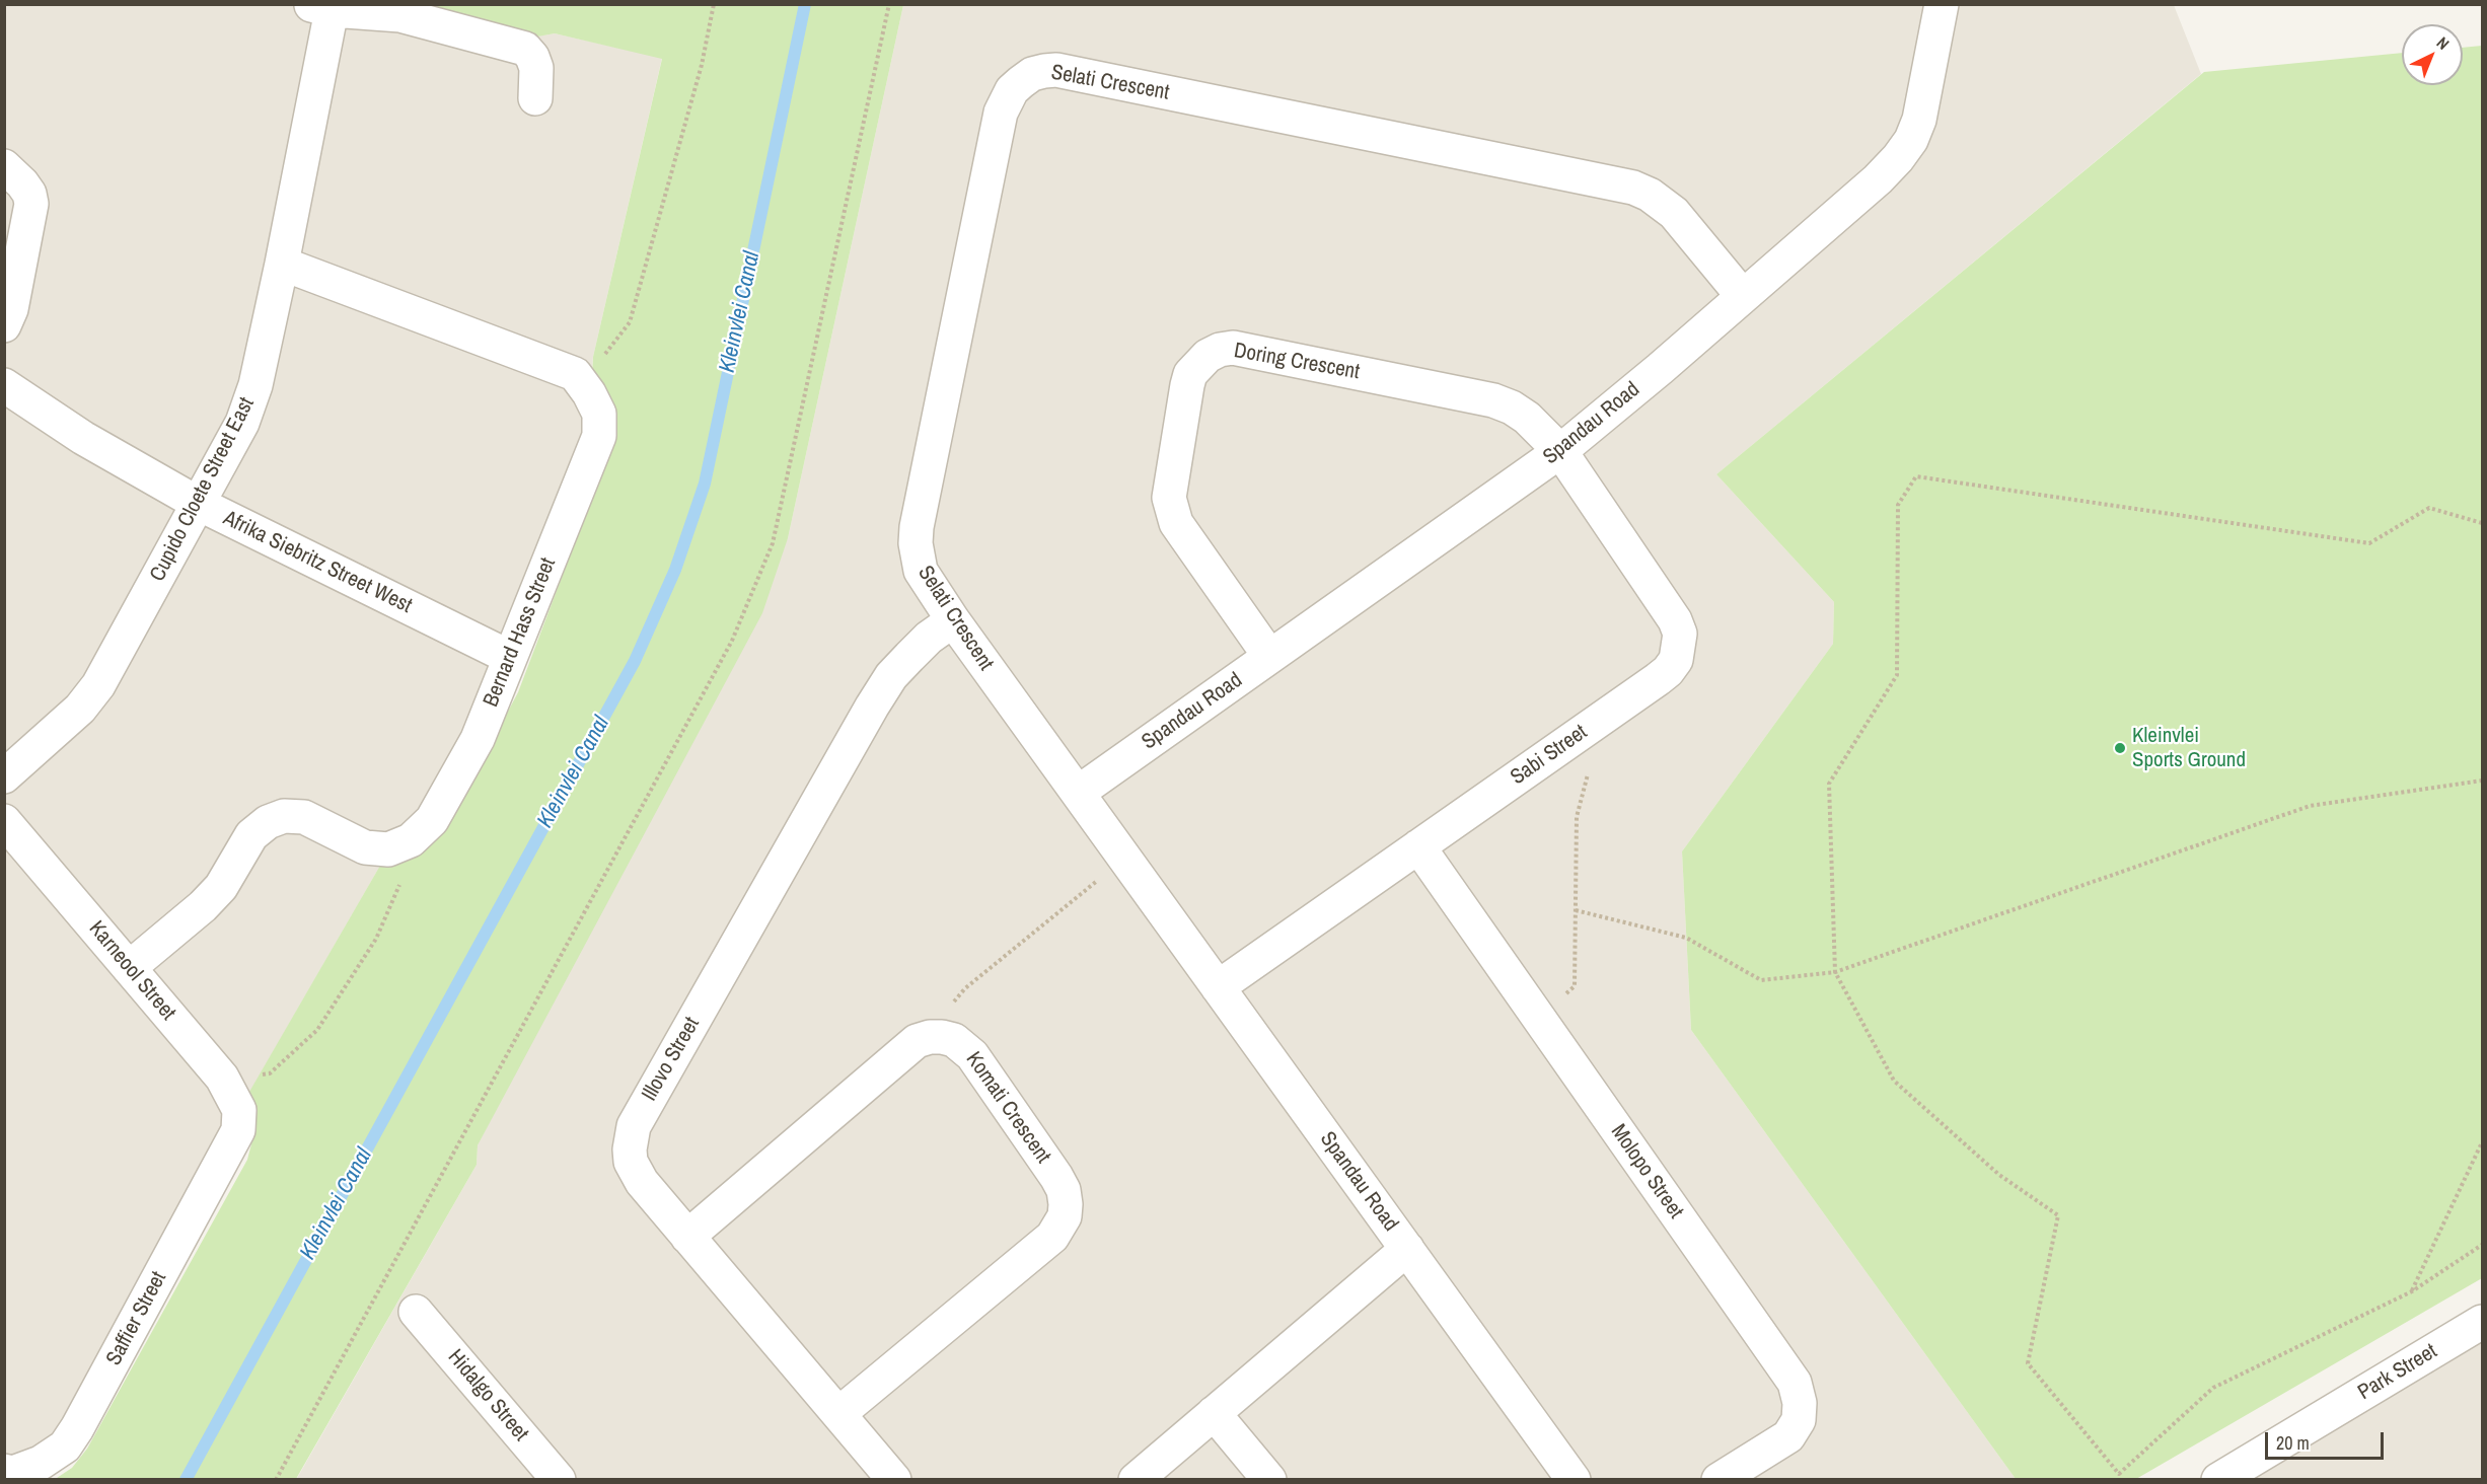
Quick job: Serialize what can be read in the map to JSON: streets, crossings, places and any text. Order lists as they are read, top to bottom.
{
  "streets": {
    "street": [
      "Selati Crescent",
      "Doring Crescent",
      "Spandau Road",
      "Cupido Cloete Street East",
      "Afrika Siebritz Street West",
      "Bernard Hass Street",
      "Sabi Street",
      "Karneool Street",
      "Illovo Street",
      "Komati Crescent",
      "Molopo Street",
      "Saffier Street",
      "Park Street",
      "Hidalgo Street"
    ]
  },
  "crossings": [
    ["Selati Crescent", "Spandau Road"],
    ["Selati Crescent", "Illovo Street"],
    ["Doring Crescent", "Spandau Road"],
    ["Doring Crescent", "Sabi Street"],
    ["Spandau Road", "Sabi Street"],
    ["Cupido Cloete Street East", "Afrika Siebritz Street West"],
    ["Afrika Siebritz Street West", "Bernard Hass Street"],
    ["Bernard Hass Street", "Karneool Street"],
    ["Sabi Street", "Molopo Street"],
    ["Karneool Street", "Saffier Street"],
    ["Illovo Street", "Komati Crescent"]
  ],
  "water": ["Kleinvlei Canal"],
  "places": ["Kleinvlei Sports Ground"],
  "scale_bar": "20 m",
  "north": "top right"
}
